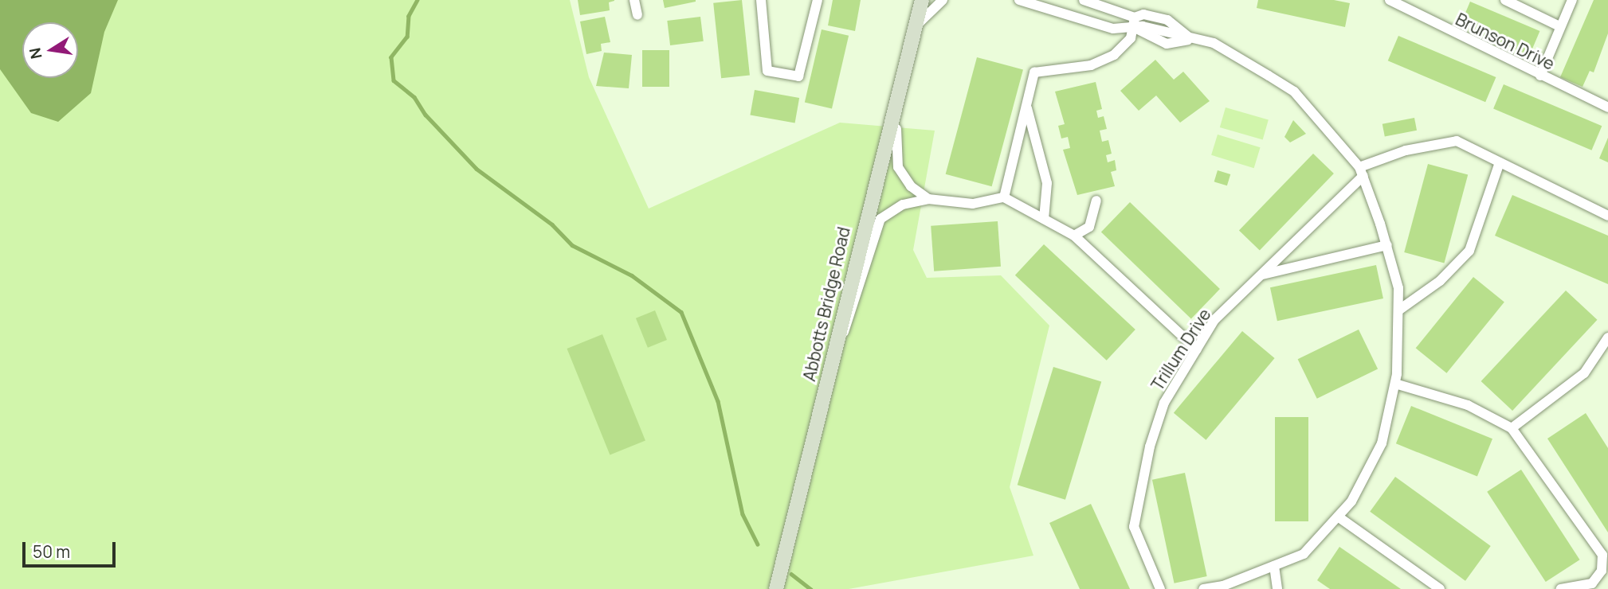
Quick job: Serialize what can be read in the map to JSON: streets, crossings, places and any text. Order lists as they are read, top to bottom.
{
  "streets": {
    "main road": ["Abbotts Bridge Road"],
    "street": ["Brunson Drive", "Trillum Drive"]
  },
  "scale_bar": "50 m",
  "north": "left"
}
